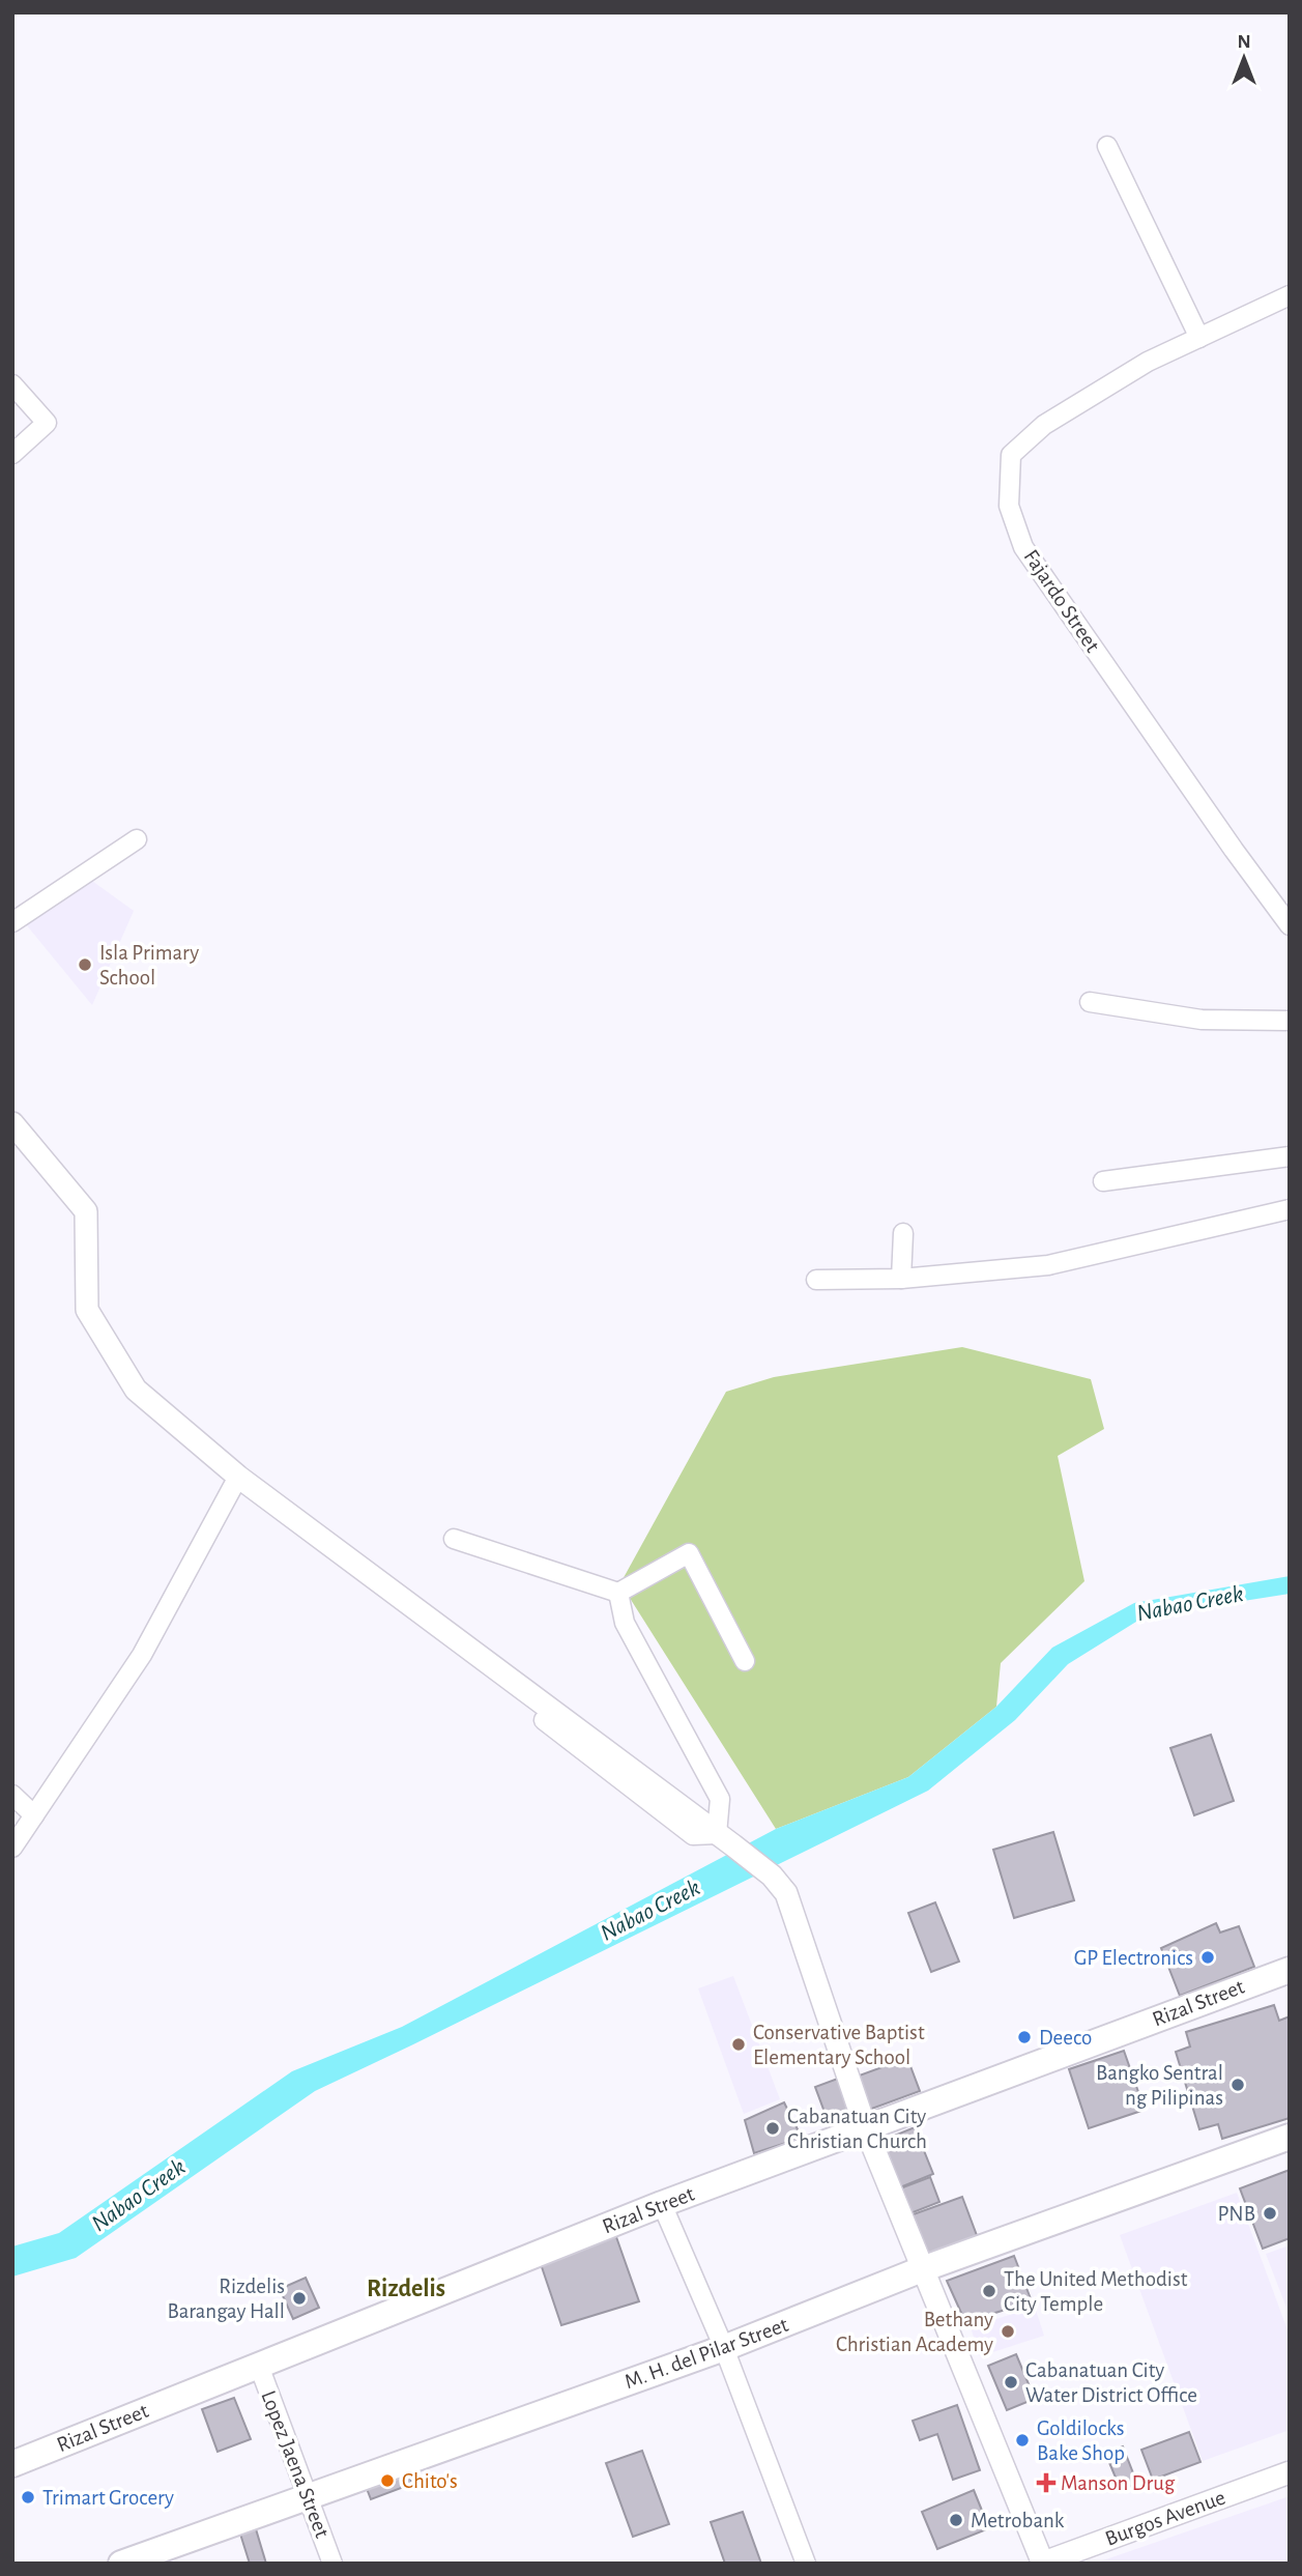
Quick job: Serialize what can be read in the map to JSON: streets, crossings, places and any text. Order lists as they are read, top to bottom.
{
  "streets": {
    "main road": ["Rizal Street", "M. H. del Pilar Street"],
    "street": ["Fajardo Street", "Lopez Jaena Street", "Burgos Avenue"]
  },
  "crossings": [
    ["Rizal Street", "Lopez Jaena Street"],
    ["M. H. del Pilar Street", "Lopez Jaena Street"]
  ],
  "districts": ["Rizdelis"],
  "water": ["Nabao Creek"],
  "places": {
    "other": [
      "Isla Primary School",
      "GP Electronics",
      "Deeco",
      "Conservative Baptist Elementary School",
      "Bangko Sentral ng Pilipinas",
      "Cabanatuan City Christian Church",
      "PNB",
      "The United Methodist City Temple",
      "Rizdelis Barangay Hall",
      "Bethany Christian Academy",
      "Cabanatuan City Water District Office",
      "Goldilocks Bake Shop",
      "Chito's",
      "Trimart Grocery",
      "Metrobank"
    ],
    "health": ["Manson Drug"]
  },
  "north": "top"
}
